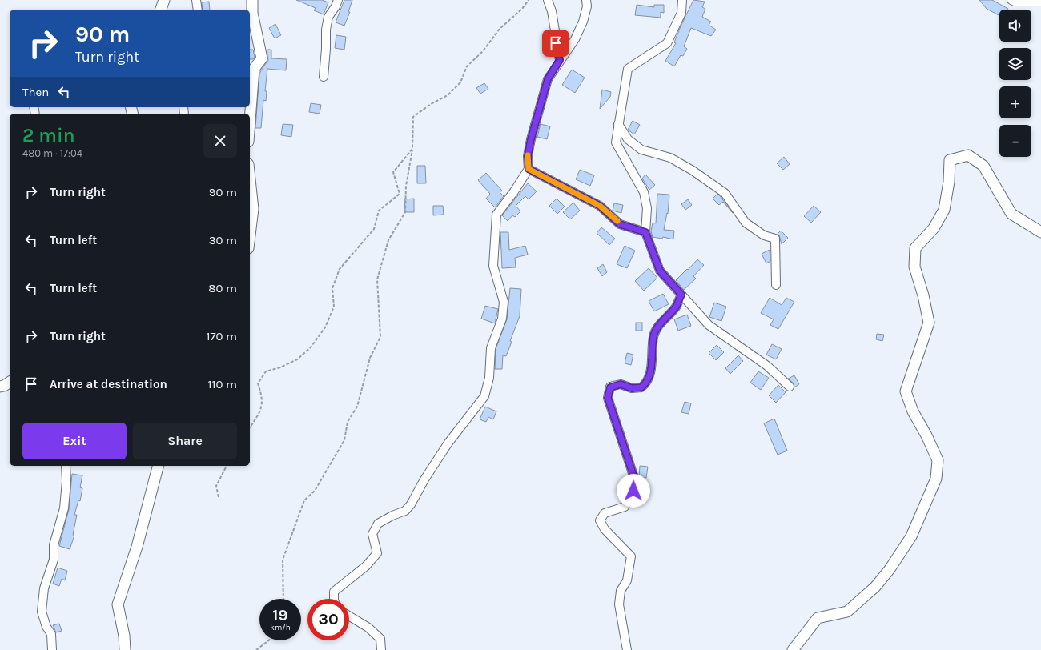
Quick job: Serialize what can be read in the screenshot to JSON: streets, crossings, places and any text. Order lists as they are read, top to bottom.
{
  "page": {
    "map_buttons": ["+", "−"],
    "turn": ["90 m", "Turn right"],
    "then": "Then",
    "heading": ["2 min", "480 m · 17:04"],
    "list": [
      {
        "name": "Turn right",
        "value": "90 m"
      },
      {
        "name": "Turn left",
        "value": "30 m"
      },
      {
        "name": "Turn left",
        "value": "80 m"
      },
      {
        "name": "Turn right",
        "value": "170 m"
      },
      {
        "name": "Arrive at destination",
        "value": "110 m"
      }
    ],
    "buttons": ["Exit", "Share"],
    "speed": "19 km/h",
    "limit": "30"
  }
}
